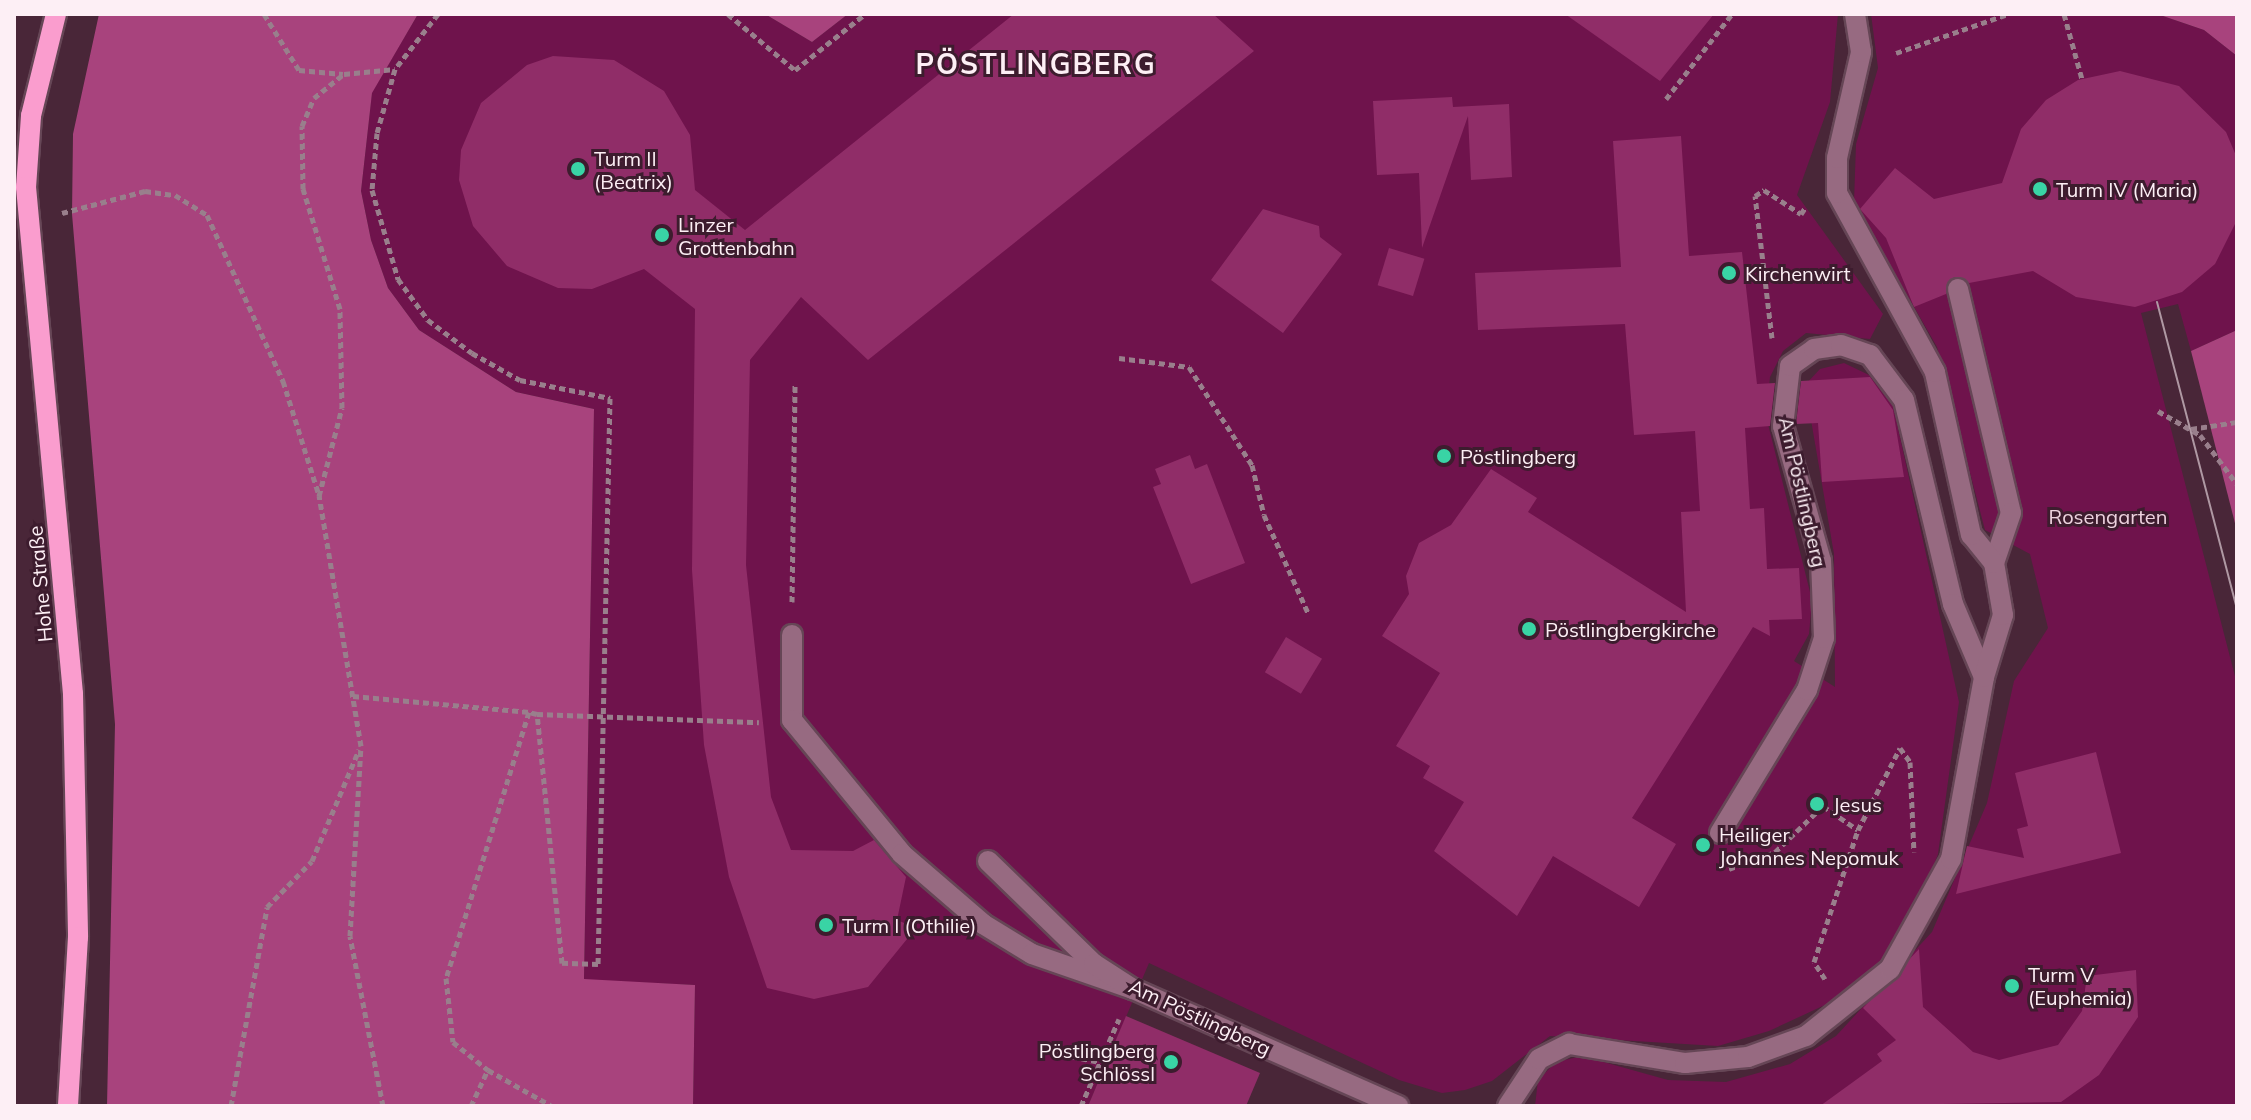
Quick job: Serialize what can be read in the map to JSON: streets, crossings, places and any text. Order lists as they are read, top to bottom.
{
  "streets": {
    "main road": ["Hohe Straße"],
    "street": ["Am Pöstlingberg"]
  },
  "districts": ["PÖSTLINGBERG"],
  "parks": ["Rosengarten"],
  "places": [
    "Turm II (Beatrix)",
    "Turm IV (Maria)",
    "Linzer Grottenbahn",
    "Kirchenwirt",
    "Pöstlingberg",
    "Pöstlingbergkirche",
    "Jesus",
    "Heiliger Johannes Nepomuk",
    "Turm I (Othilie)",
    "Turm V (Euphemia)",
    "Pöstlingberg Schlössl"
  ]
}
